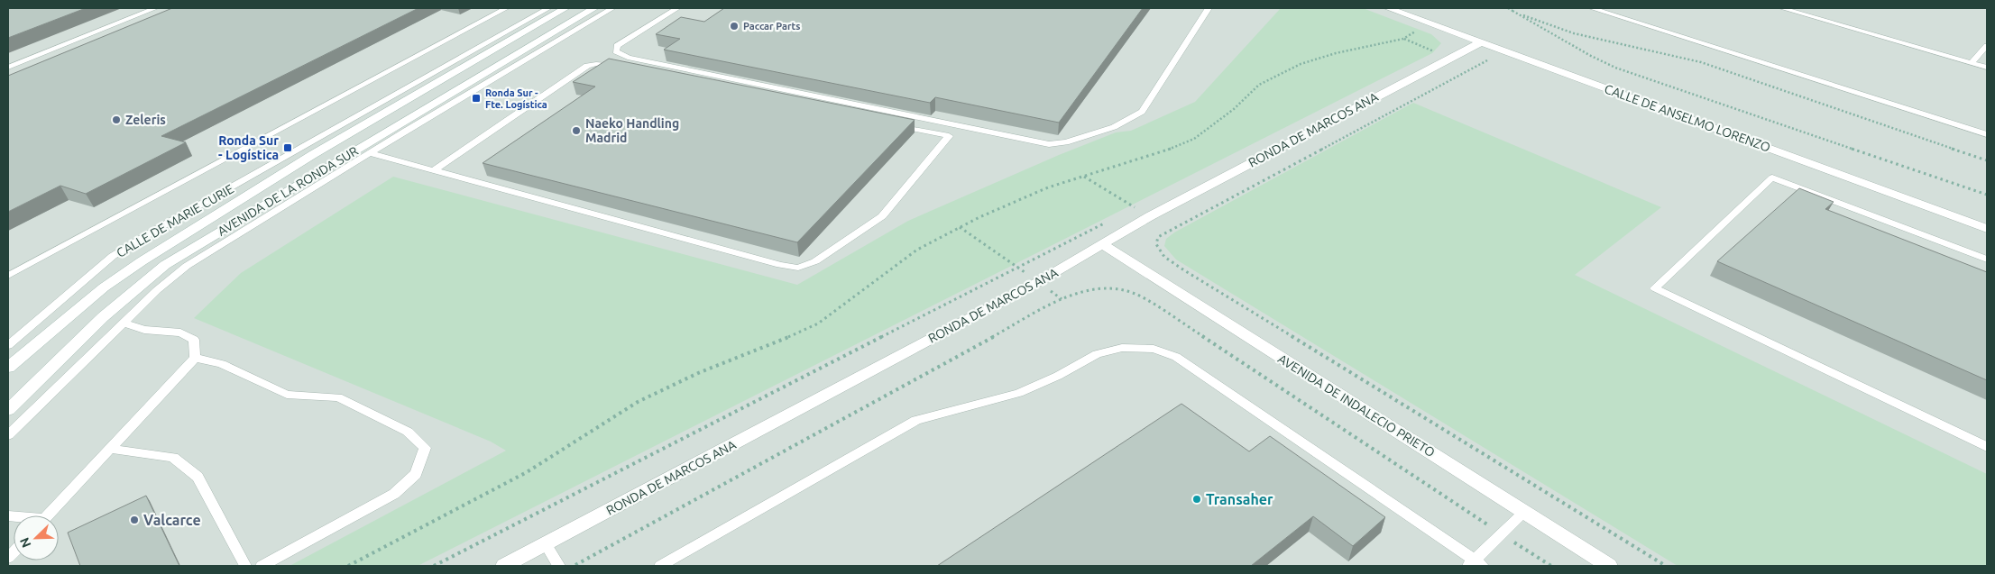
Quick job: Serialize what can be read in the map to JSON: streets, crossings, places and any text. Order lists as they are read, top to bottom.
{
  "streets": {
    "street": [
      "CALLE DE ANSELMO LORENZO",
      "RONDA DE MARCOS ANA",
      "AVENIDA DE LA RONDA SUR",
      "AVENIDA DE INDALECIO PRIETO"
    ],
    "lane": ["CALLE DE MARIE CURIE"]
  },
  "crossings": [
    ["CALLE DE ANSELMO LORENZO", "RONDA DE MARCOS ANA"],
    ["RONDA DE MARCOS ANA", "AVENIDA DE INDALECIO PRIETO"]
  ],
  "places": {
    "other": [
      "Paccar Parts",
      "Zeleris",
      "Naeko Handling Madrid",
      "Transaher",
      "Valcarce"
    ],
    "transit": ["Ronda Sur - Fte. Logística", "Ronda Sur - Logística"]
  },
  "north": "bottom left"
}
